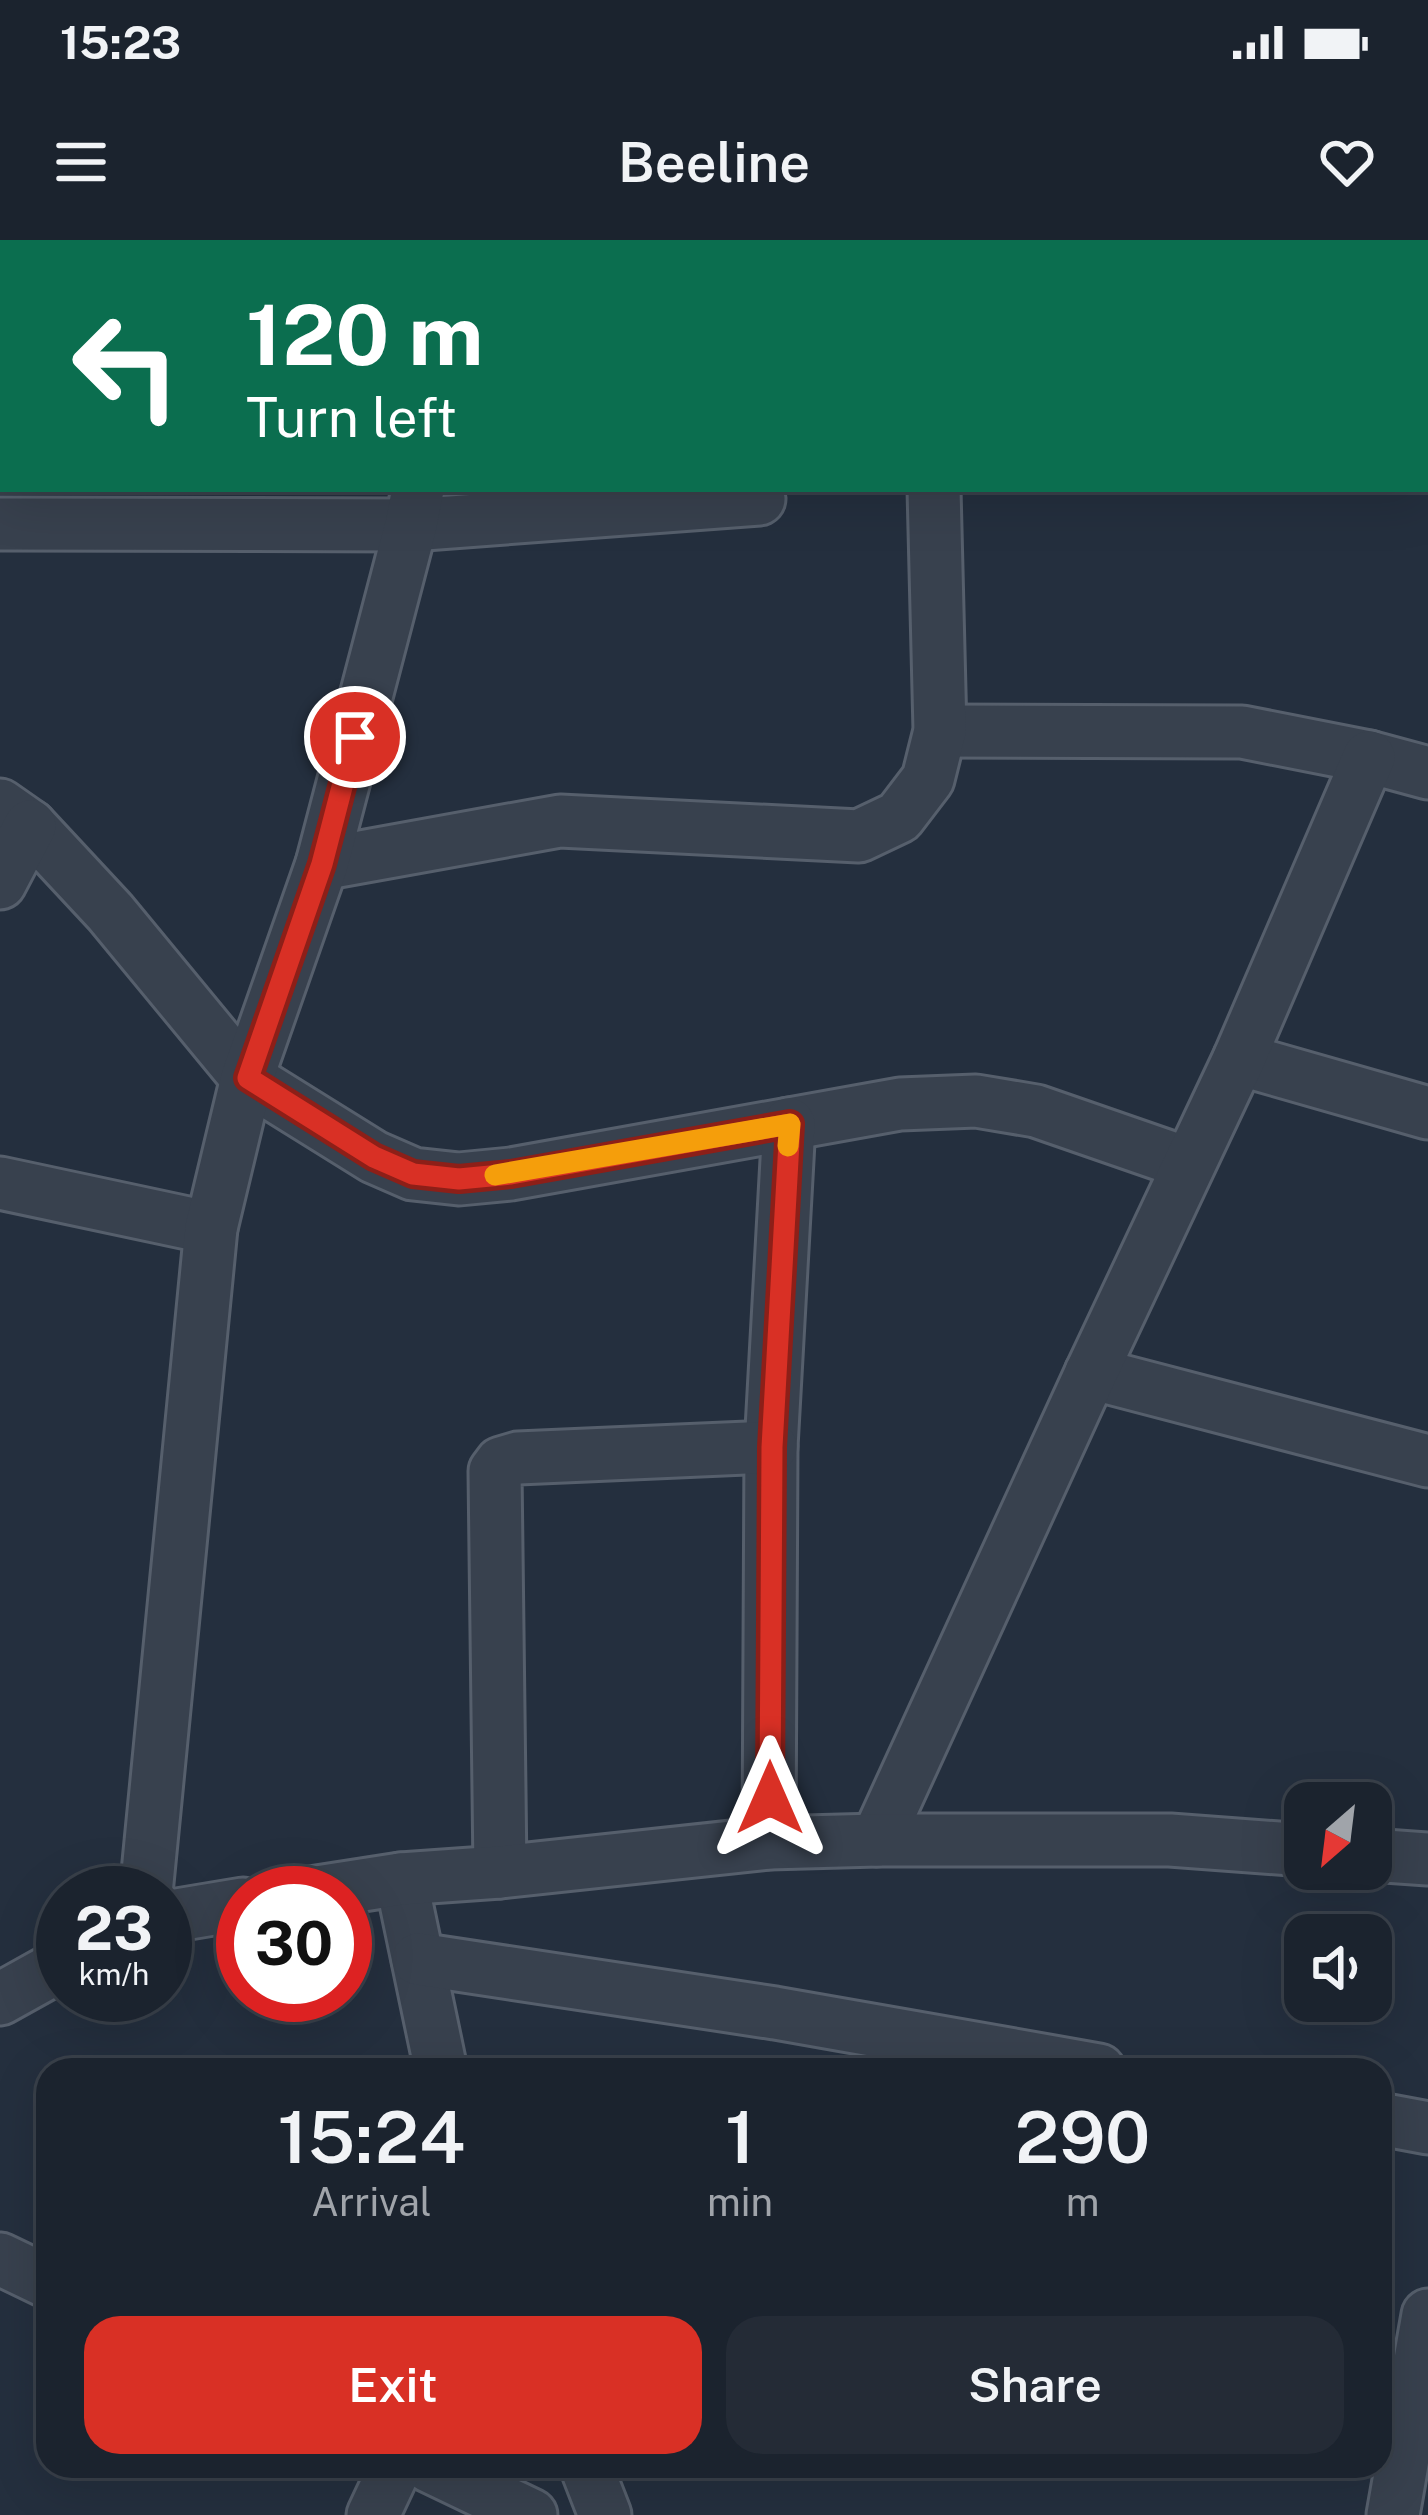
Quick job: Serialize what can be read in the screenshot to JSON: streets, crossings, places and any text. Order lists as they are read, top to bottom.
{
  "north": "bottom left",
  "page": {
    "status": "15:23",
    "header": "Beeline",
    "turn": ["120 m", "Turn left"],
    "speed": "23 km/h",
    "limit": "30",
    "eta": [
      "15:24",
      "Arrival",
      "1",
      "min",
      "290",
      "m"
    ],
    "buttons": ["Exit", "Share"]
  }
}
